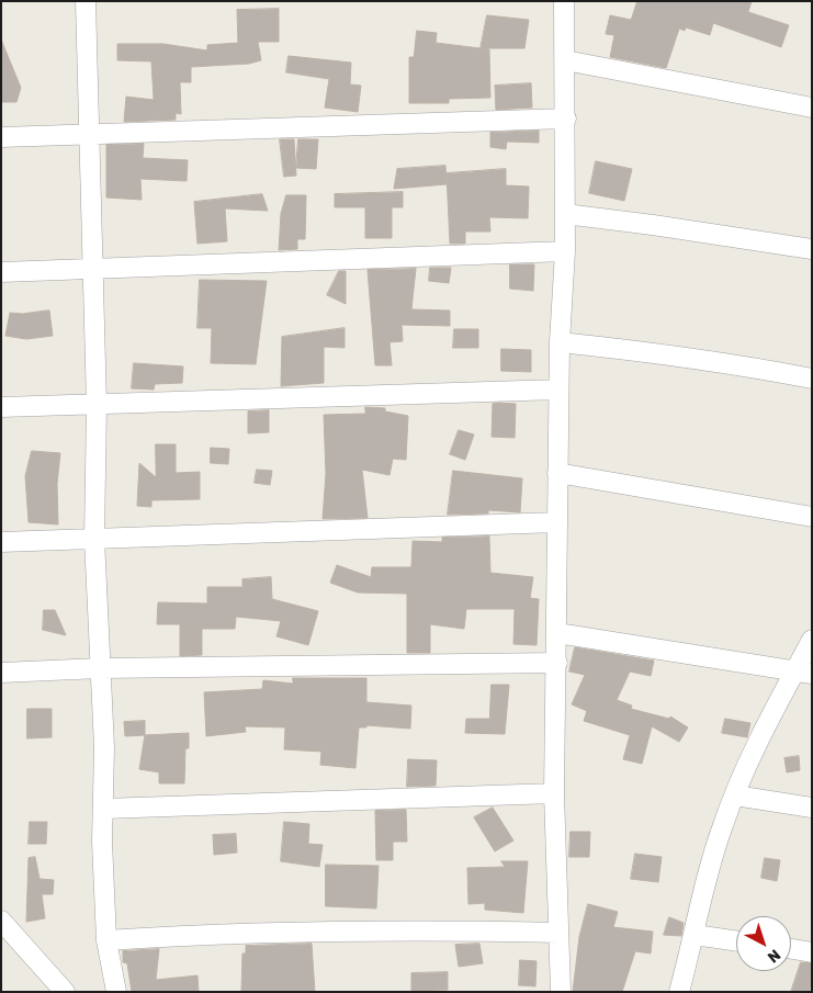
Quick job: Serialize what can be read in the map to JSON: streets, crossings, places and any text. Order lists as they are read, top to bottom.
{
  "north": "bottom right"
}
